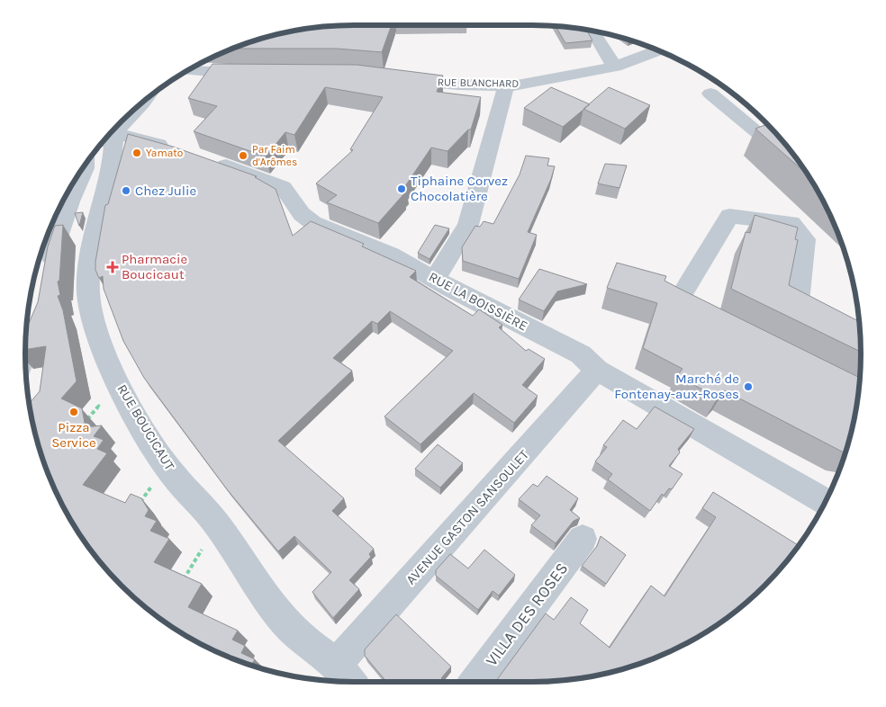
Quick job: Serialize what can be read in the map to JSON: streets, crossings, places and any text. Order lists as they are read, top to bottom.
{
  "streets": {
    "street": [
      "RUE BLANCHARD",
      "RUE LA BOISSIÈRE",
      "RUE BOUCICAUT",
      "AVENUE GASTON SANSOULET",
      "VILLA DES ROSES"
    ]
  },
  "crossings": [
    ["RUE LA BOISSIÈRE", "AVENUE GASTON SANSOULET"],
    ["RUE BOUCICAUT", "AVENUE GASTON SANSOULET"]
  ],
  "places": {
    "other": [
      "Yamato",
      "Par Faim d'Arômes",
      "Tiphaine Corvez Chocolatière",
      "Chez Julie",
      "Marché de Fontenay-aux-Roses",
      "Pizza Service"
    ],
    "health": ["Pharmacie Boucicaut"]
  }
}
